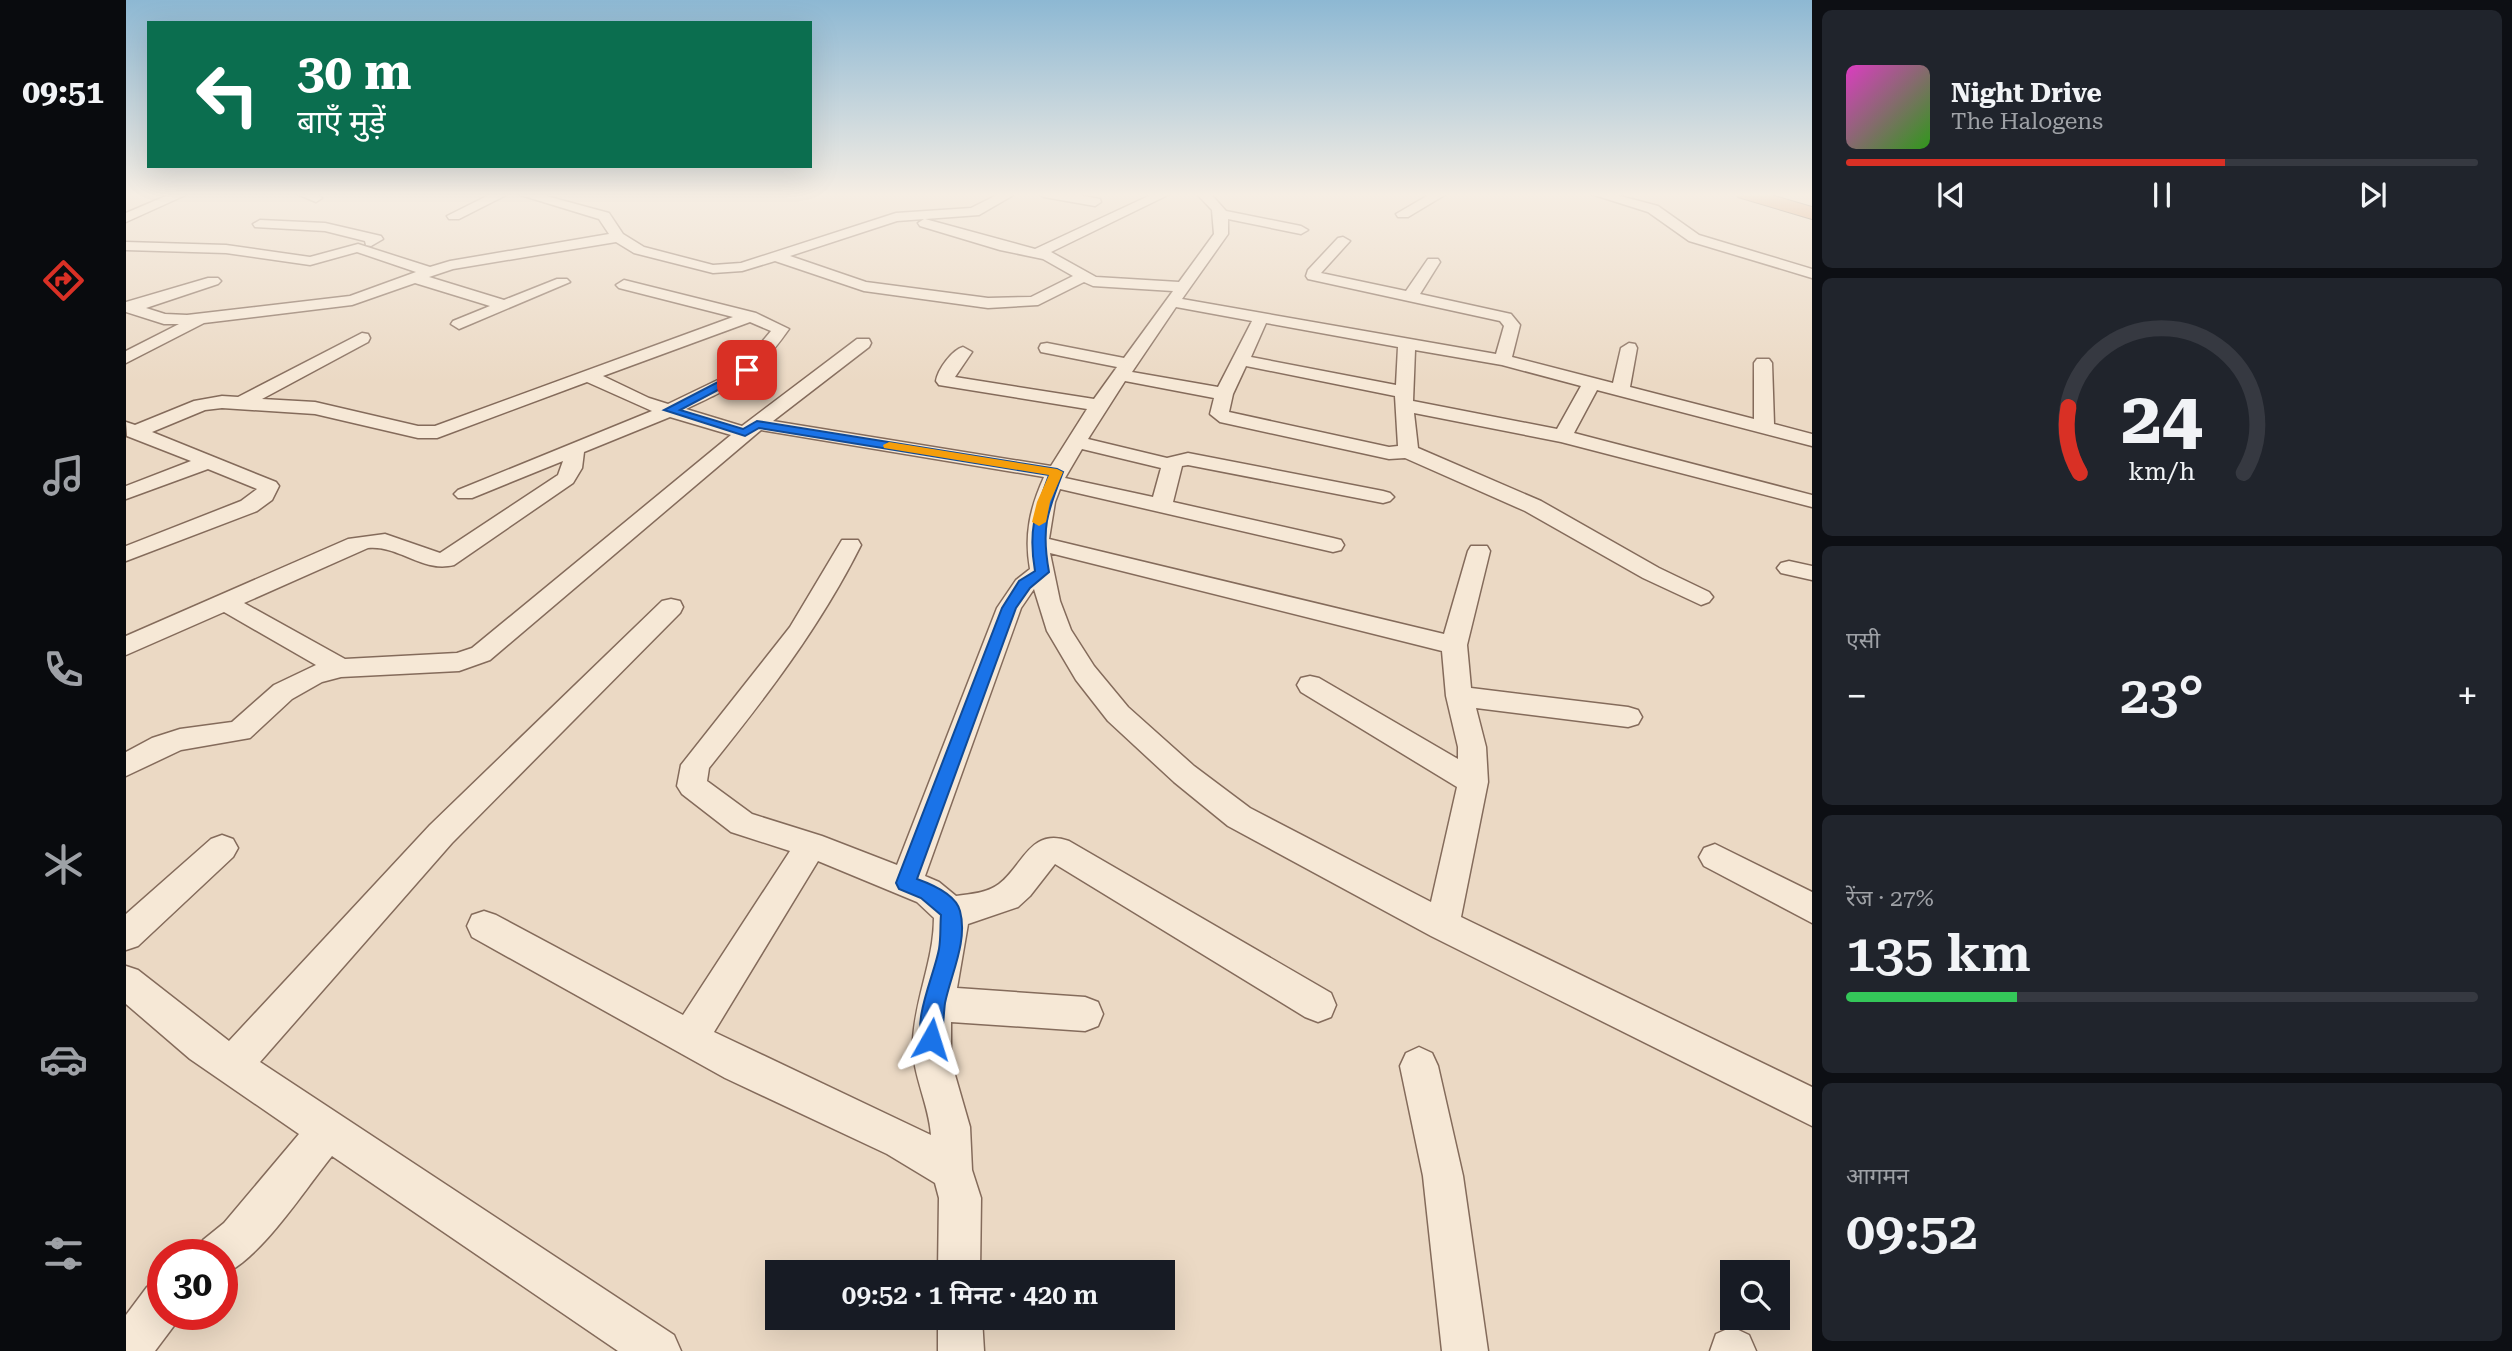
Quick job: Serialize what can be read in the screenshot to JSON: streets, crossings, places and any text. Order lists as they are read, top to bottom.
{
  "page": {
    "tabs": "09:51",
    "turn": ["30 m", "बाएँ मुड़ें"],
    "song": ["Night Drive", "The Halogens"],
    "tile": [
      "एसी",
      ["रेंज · 27%", "135 km"],
      ["आगमन", "09:52"]
    ],
    "heat": ["−", "23°", "+"],
    "limit": "30",
    "trip": "09:52 · 1 मिनट · 420 m",
    "gauge": ["24", "km/h"]
  }
}
